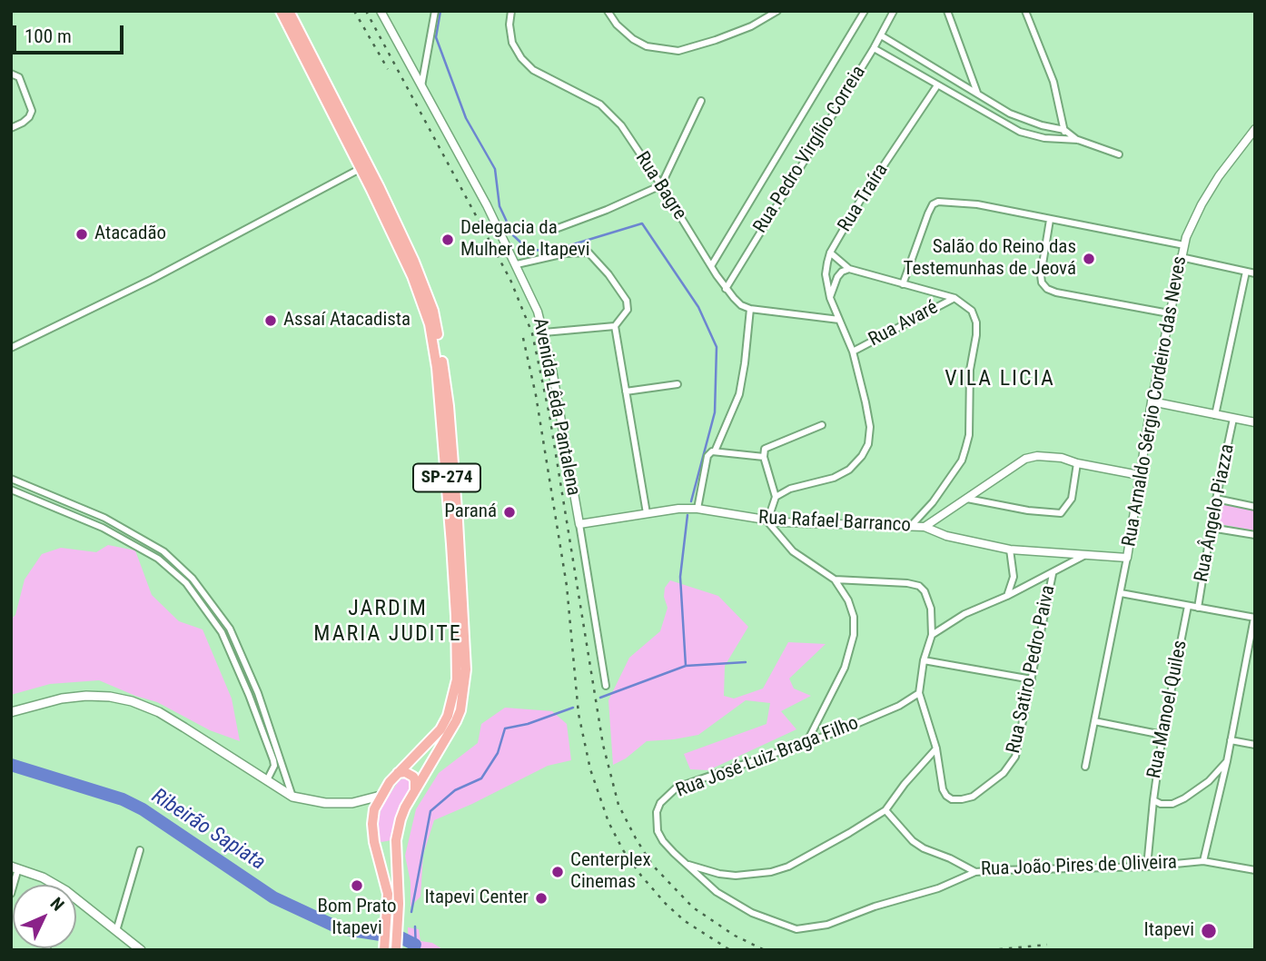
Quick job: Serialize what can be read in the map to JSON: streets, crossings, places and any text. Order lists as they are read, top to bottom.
{
  "streets": {
    "main road": ["SP-274"],
    "street": [
      "Rua Pedro Virgílio Correia",
      "Rua Bagre",
      "Rua Traíra",
      "Rua Avaré",
      "Rua Arnaldo Sérgio Cordeiro das Neves",
      "Avenida Lêda Pantalena",
      "Rua Ângelo Piazza",
      "Rua Rafael Barranco",
      "Rua Satiro Pedro Paiva",
      "Rua Manoel Quiles",
      "Rua José Luiz Braga Filho",
      "Rua João Pires de Oliveira"
    ]
  },
  "crossings": [
    ["Rua Pedro Virgílio Correia", "Rua Bagre"],
    ["Rua Traíra", "Rua Avaré"],
    ["Rua Arnaldo Sérgio Cordeiro das Neves", "Rua Rafael Barranco"],
    ["Avenida Lêda Pantalena", "Rua Rafael Barranco"],
    ["Rua José Luiz Braga Filho", "Rua João Pires de Oliveira"]
  ],
  "districts": ["VILA LICIA", "JARDIM MARIA JUDITE"],
  "water": ["Ribeirão Sapiata"],
  "places": [
    "Atacadão",
    "Delegacia da Mulher de Itapevi",
    "Salão do Reino das Testemunhas de Jeová",
    "Assaí Atacadista",
    "Paraná",
    "Centerplex Cinemas",
    "Bom Prato Itapevi",
    "Itapevi Center",
    "Itapevi"
  ],
  "scale_bar": "100 m",
  "north": "top right"
}
